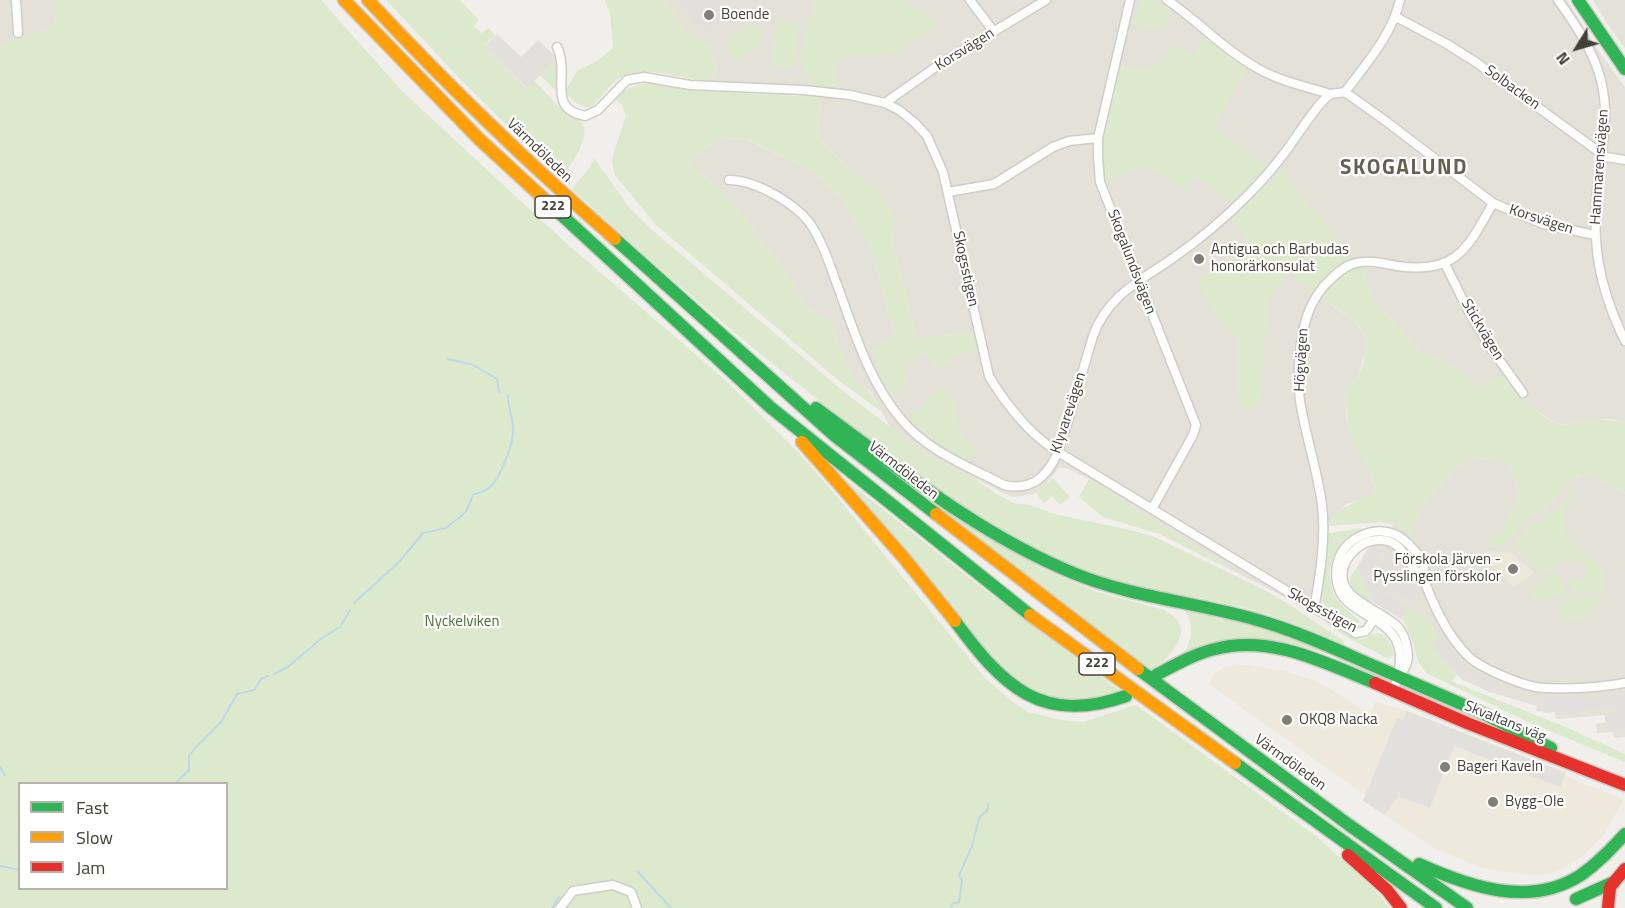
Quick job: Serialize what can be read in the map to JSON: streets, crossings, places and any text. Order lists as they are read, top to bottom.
{
  "streets": {
    "main road": ["Värmdöleden", "222", "Skvaltans väg"],
    "street": [
      "Korsvägen",
      "Solbacken",
      "Hammarensvägen",
      "Skogalundsvägen",
      "Skogsstigen",
      "Stickvägen",
      "Högvägen",
      "Klyvarevägen"
    ]
  },
  "crossings": [
    ["Korsvägen", "Hammarensvägen"],
    ["Korsvägen", "Skogsstigen"],
    ["Solbacken", "Hammarensvägen"],
    ["Värmdöleden", "Skvaltans väg"],
    ["Skogalundsvägen", "Skogsstigen"],
    ["Skogalundsvägen", "Klyvarevägen"],
    ["Skogsstigen", "Högvägen"],
    ["Skogsstigen", "Klyvarevägen"],
    ["Stickvägen", "Högvägen"]
  ],
  "districts": ["SKOGALUND"],
  "parks": ["Nyckelviken"],
  "places": [
    "Boende",
    "Antigua och Barbudas honorärkonsulat",
    "Förskola Järven - Pysslingen förskolor",
    "OKQ8 Nacka",
    "Bageri Kaveln",
    "Bygg-Ole"
  ],
  "legend": ["Fast", "Slow", "Jam"],
  "north": "bottom left"
}
